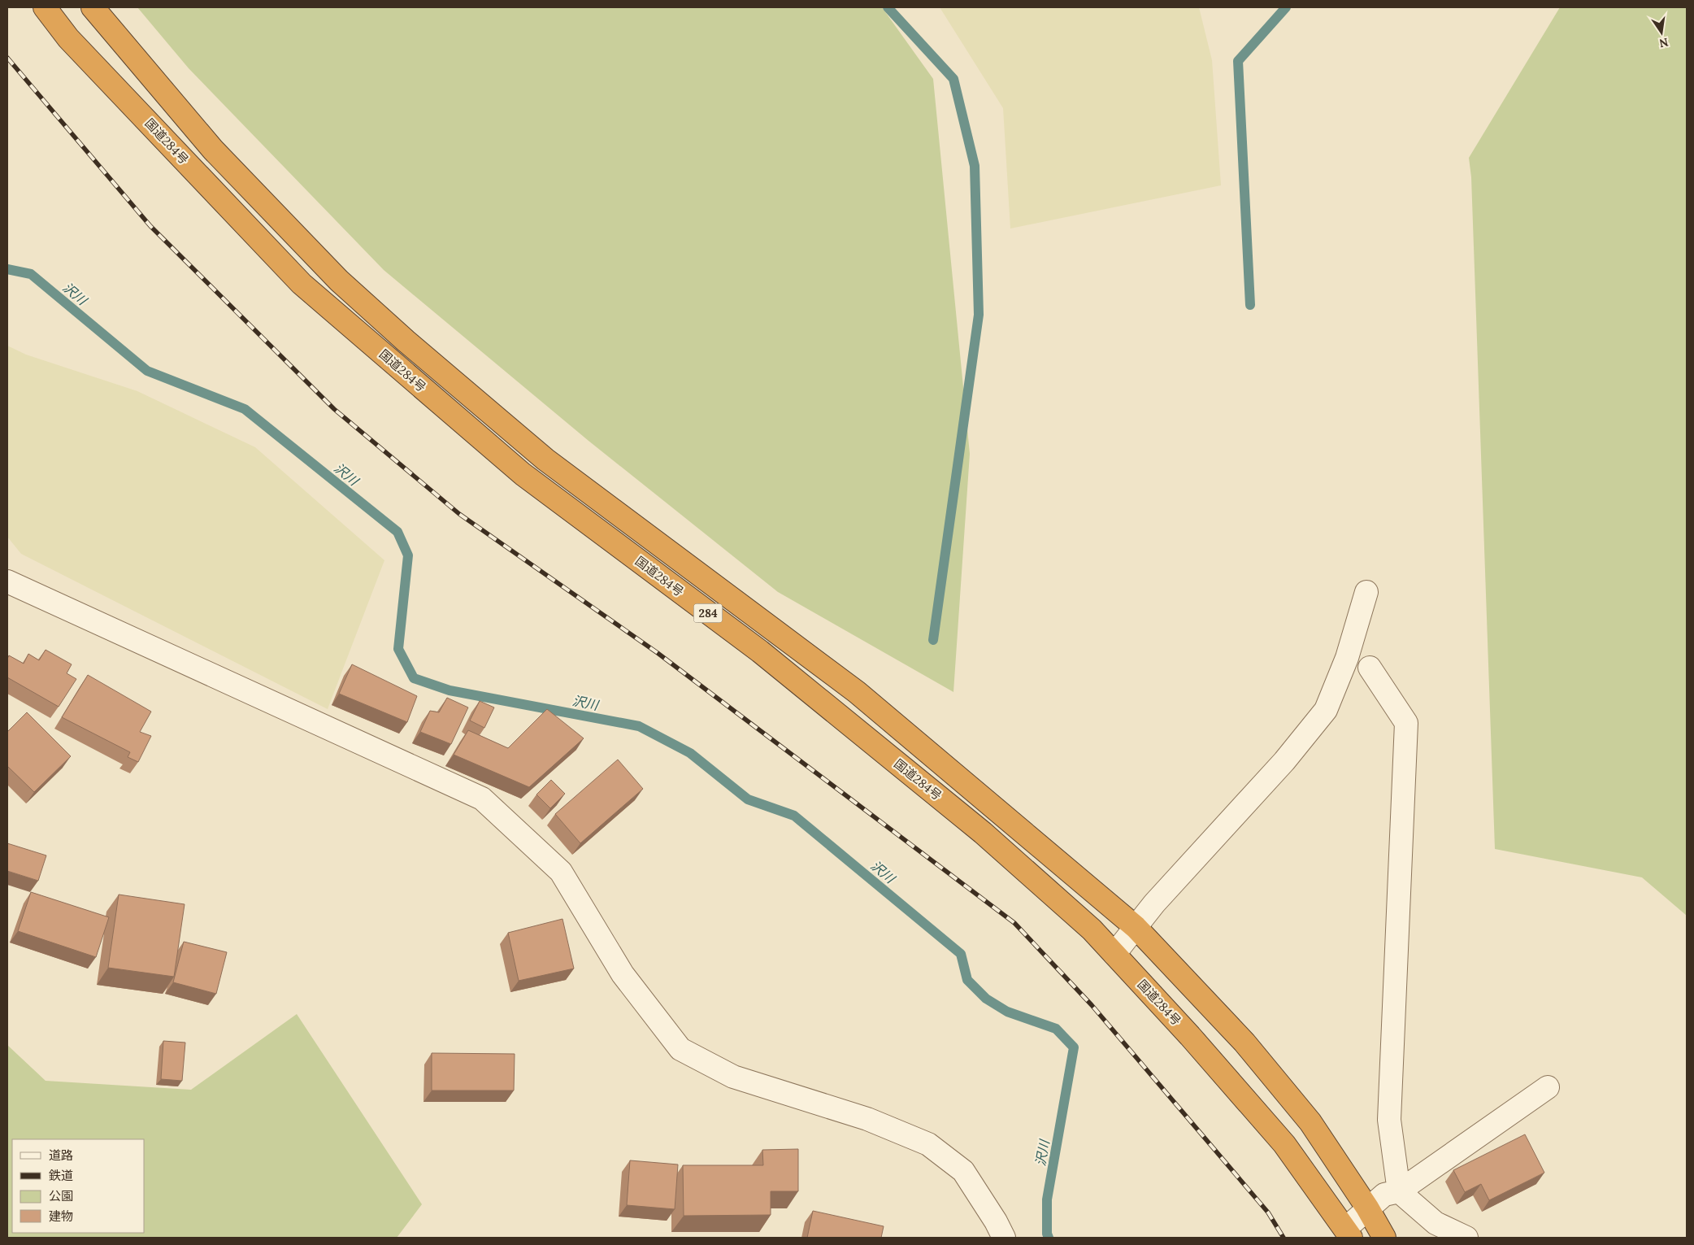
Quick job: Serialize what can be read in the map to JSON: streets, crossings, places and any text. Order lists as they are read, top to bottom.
{
  "streets": {
    "highway": ["国道284号", "284"]
  },
  "water": ["沢川"],
  "legend": [
    "道路",
    "鉄道",
    "公園",
    "建物"
  ],
  "north": "bottom"
}
